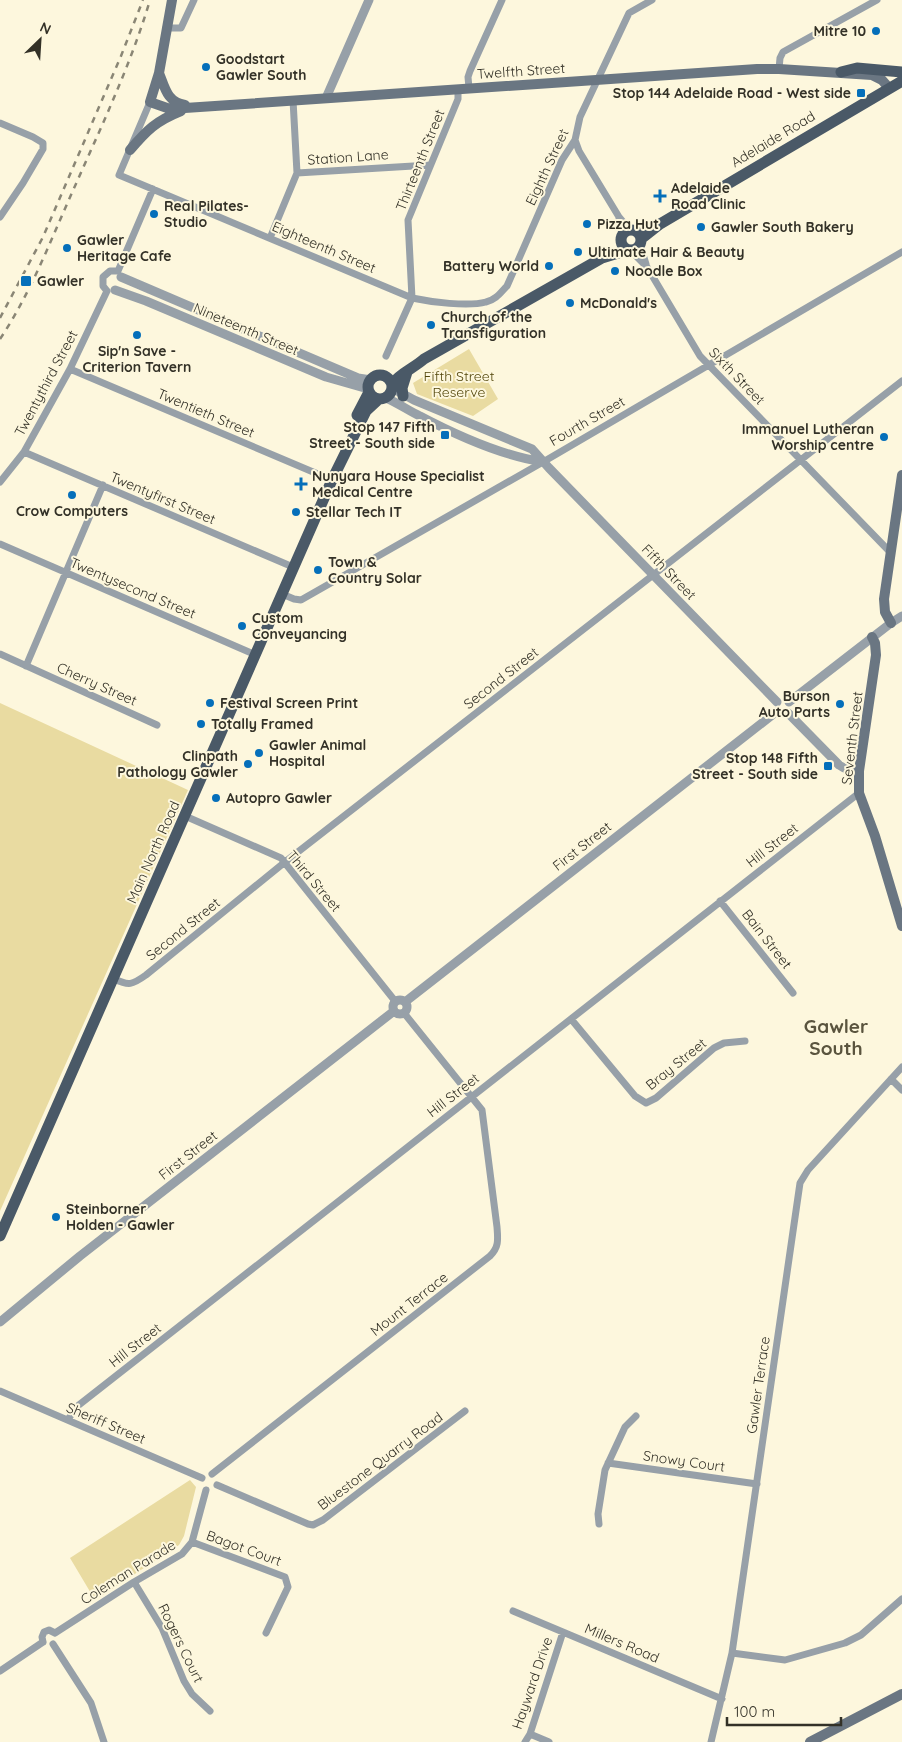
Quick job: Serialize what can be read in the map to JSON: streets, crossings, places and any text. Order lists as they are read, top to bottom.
{
  "streets": {
    "main road": [
      "Twelfth Street",
      "Adelaide Road",
      "Seventh Street",
      "Main North Road"
    ],
    "street": [
      "Station Lane",
      "Thirteenth Street",
      "Eighth Street",
      "Eighteenth Street",
      "Nineteenth Street",
      "Sixth Street",
      "Twentythird Street",
      "Twentieth Street",
      "Fourth Street",
      "Twentyfirst Street",
      "Fifth Street",
      "Twentysecond Street",
      "Second Street",
      "Cherry Street",
      "Hill Street",
      "First Street",
      "Third Street",
      "Bain Street",
      "Bray Street",
      "Mount Terrace",
      "Gawler Terrace",
      "Sheriff Street",
      "Bluestone Quarry Road",
      "Snowy Court",
      "Bagot Court",
      "Coleman Parade",
      "Rogers Court",
      "Millers Road",
      "Hayward Drive"
    ]
  },
  "crossings": [
    ["Twelfth Street", "Adelaide Road"],
    ["Twelfth Street", "Thirteenth Street"],
    ["Twelfth Street", "Eighth Street"],
    ["Adelaide Road", "Nineteenth Street"],
    ["Adelaide Road", "Sixth Street"],
    ["Adelaide Road", "Twentieth Street"],
    ["Adelaide Road", "Fifth Street"],
    ["Adelaide Road", "Main North Road"],
    ["Station Lane", "Thirteenth Street"],
    ["Thirteenth Street", "Eighteenth Street"],
    ["Eighth Street", "Eighteenth Street"],
    ["Nineteenth Street", "Twentythird Street"],
    ["Nineteenth Street", "Fifth Street"],
    ["Sixth Street", "Fourth Street"],
    ["Sixth Street", "Second Street"],
    ["Twentythird Street", "Twentieth Street"],
    ["Twentythird Street", "Twentyfirst Street"],
    ["Twentieth Street", "Main North Road"],
    ["Fourth Street", "Fifth Street"],
    ["Fourth Street", "Main North Road"],
    ["Twentyfirst Street", "Main North Road"],
    ["Fifth Street", "Second Street"],
    ["Fifth Street", "First Street"],
    ["Twentysecond Street", "Main North Road"],
    ["Second Street", "Main North Road"],
    ["Second Street", "Third Street"],
    ["Seventh Street", "Hill Street"],
    ["Hill Street", "Bain Street"],
    ["Hill Street", "Bray Street"],
    ["Hill Street", "Mount Terrace"],
    ["Hill Street", "Sheriff Street"],
    ["First Street", "Third Street"],
    ["Main North Road", "Third Street"],
    ["Mount Terrace", "Sheriff Street"],
    ["Mount Terrace", "Bluestone Quarry Road"],
    ["Mount Terrace", "Coleman Parade"],
    ["Gawler Terrace", "Snowy Court"],
    ["Gawler Terrace", "Millers Road"],
    ["Sheriff Street", "Bluestone Quarry Road"],
    ["Sheriff Street", "Coleman Parade"],
    ["Bluestone Quarry Road", "Coleman Parade"],
    ["Bagot Court", "Coleman Parade"],
    ["Coleman Parade", "Rogers Court"],
    ["Millers Road", "Hayward Drive"]
  ],
  "districts": ["Gawler South"],
  "parks": ["Fifth Street Reserve"],
  "places": {
    "other": [
      "Mitre 10",
      "Goodstart Gawler South",
      "Real Pilates- Studio",
      "Pizza Hut",
      "Gawler South Bakery",
      "Gawler Heritage Cafe",
      "Ultimate Hair & Beauty",
      "Battery World",
      "Noodle Box",
      "McDonald's",
      "Church of the Transfiguration",
      "Sip'n Save - Criterion Tavern",
      "Immanuel Lutheran Worship centre",
      "Crow Computers",
      "Stellar Tech IT",
      "Town & Country Solar",
      "Custom Conveyancing",
      "Festival Screen Print",
      "Burson Auto Parts",
      "Totally Framed",
      "Gawler Animal Hospital",
      "Clinpath Pathology Gawler",
      "Autopro Gawler",
      "Steinborner Holden - Gawler"
    ],
    "transit": [
      "Stop 144 Adelaide Road - West side",
      "Gawler",
      "Stop 147 Fifth Street - South side",
      "Stop 148 Fifth Street - South side"
    ],
    "health": ["Adelaide Road Clinic", "Nunyara House Specialist Medical Centre"]
  },
  "scale_bar": "100 m",
  "north": "top right"
}
